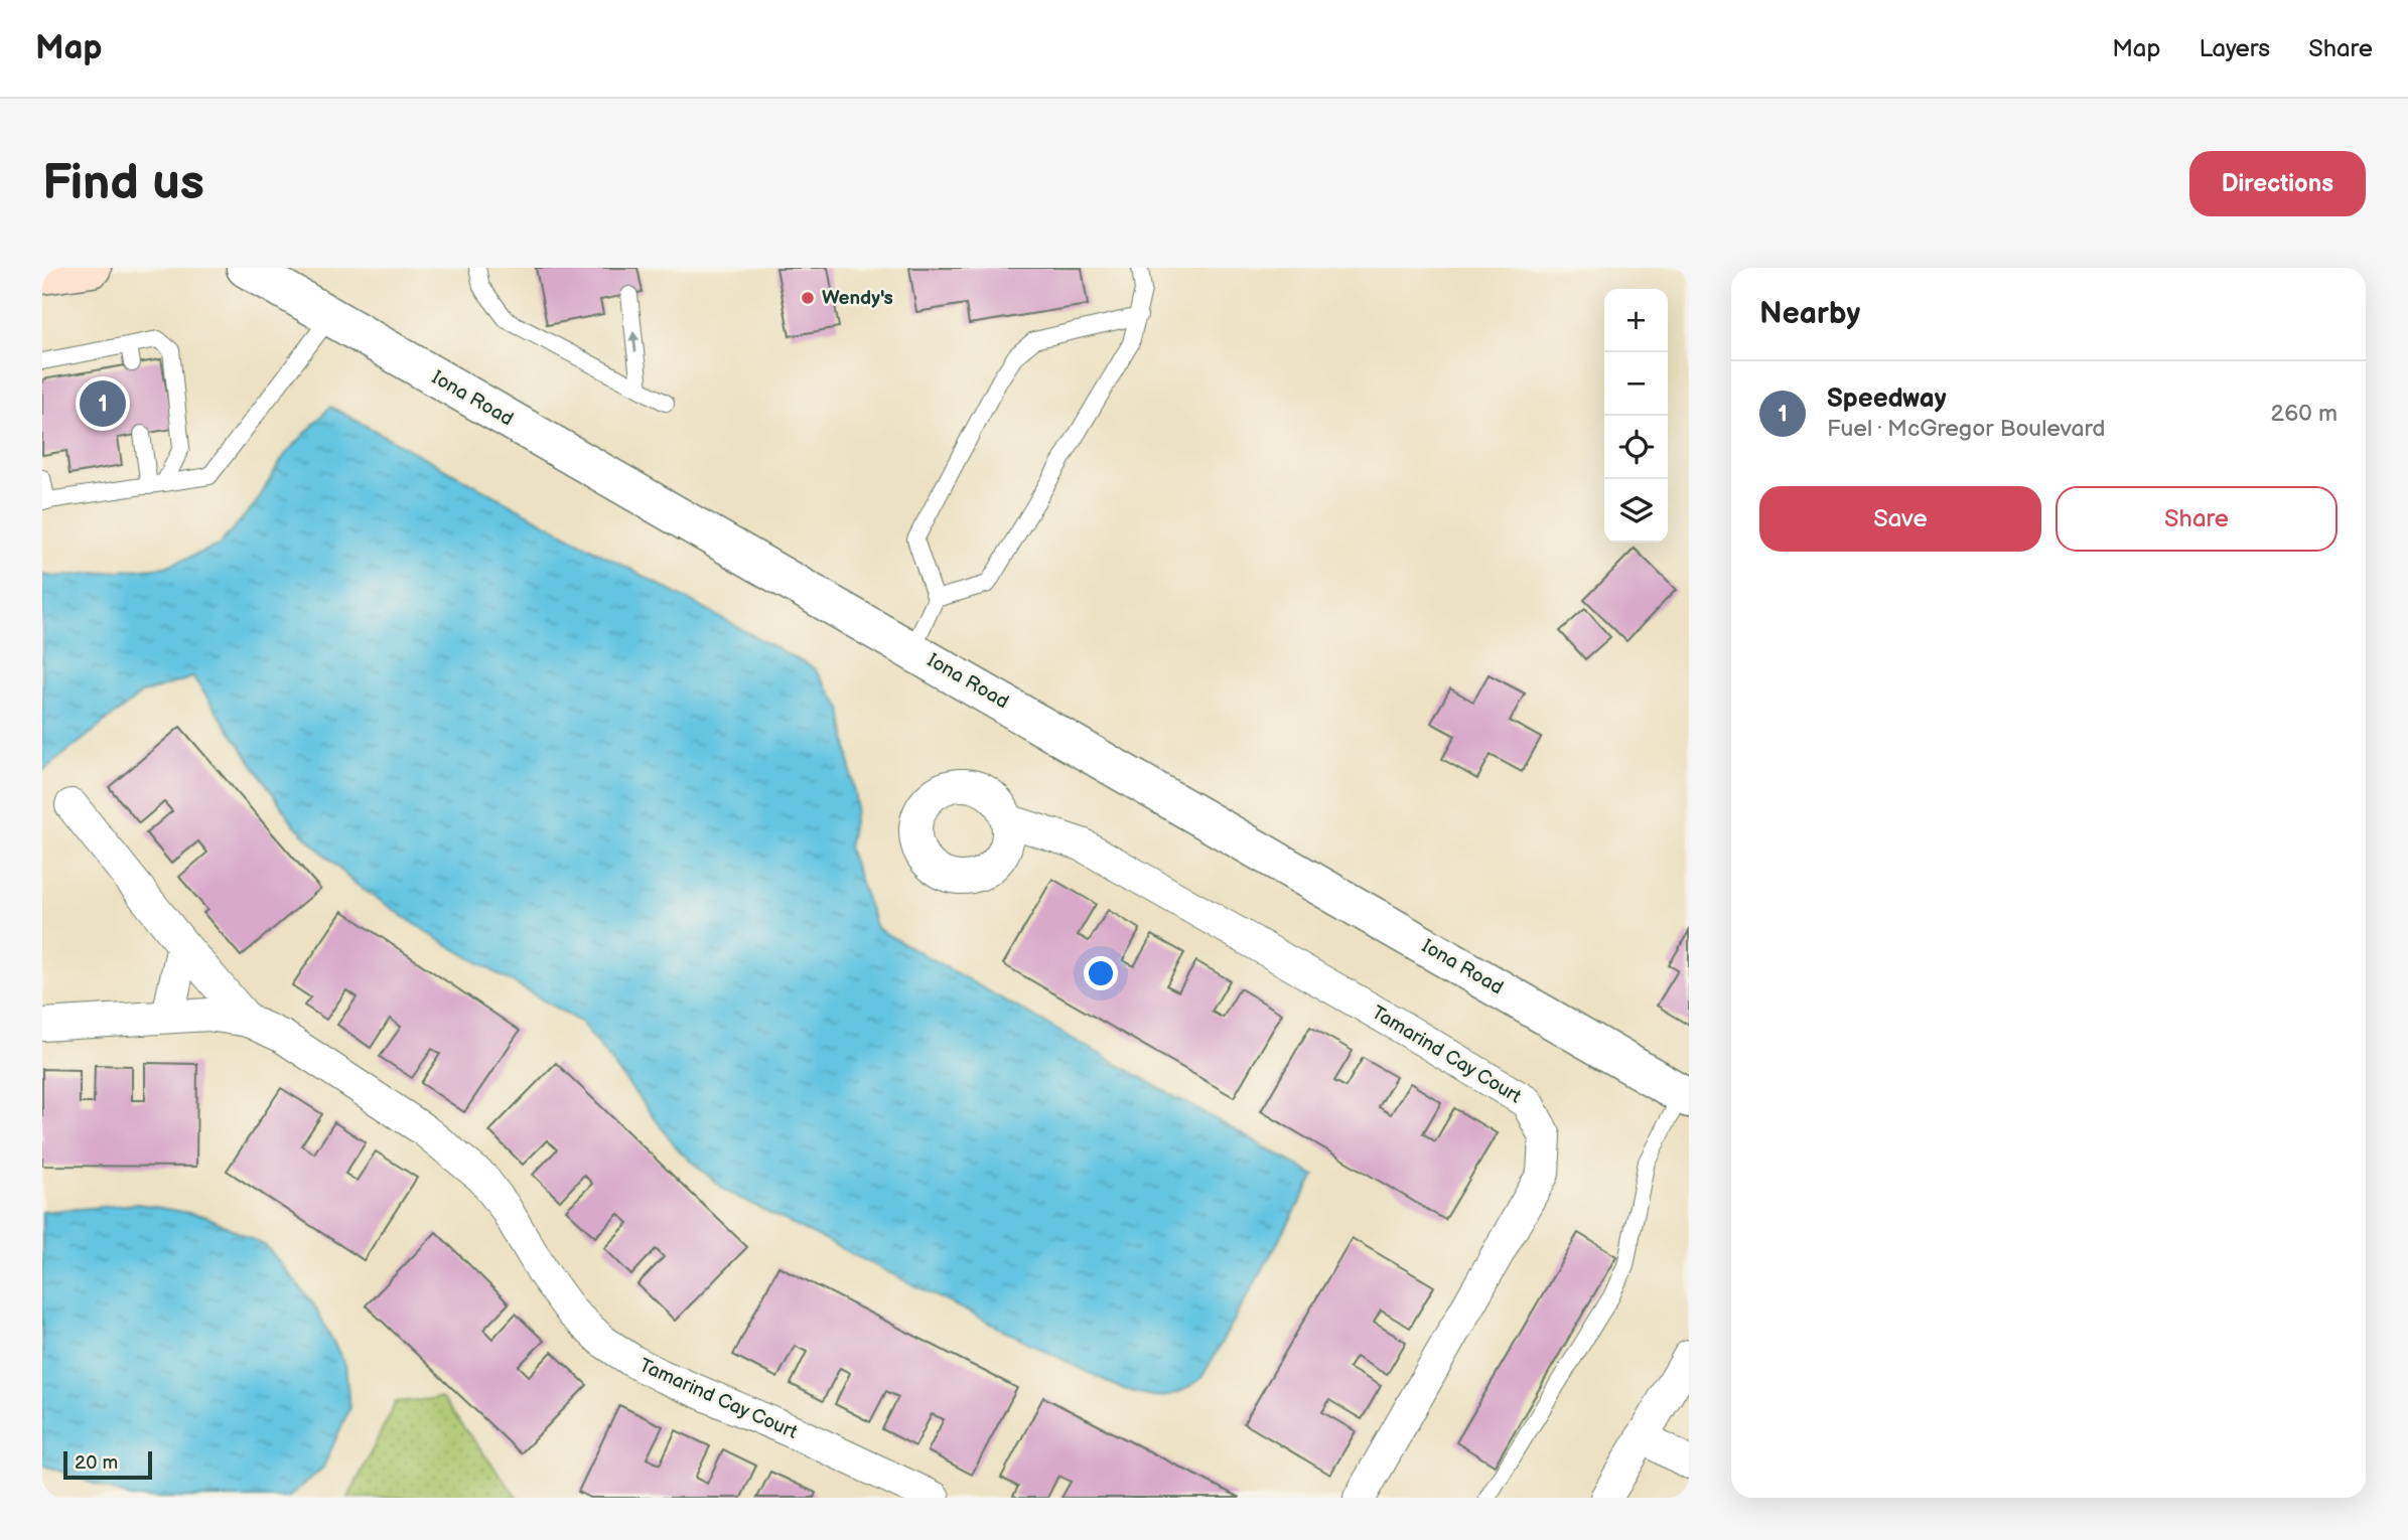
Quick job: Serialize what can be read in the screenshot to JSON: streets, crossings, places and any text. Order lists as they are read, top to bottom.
{
  "streets": {
    "street": ["Iona Road", "Tamarind Cay Court"]
  },
  "places": ["Wendy's"],
  "scale_bar": "20 m",
  "page": {
    "header": "Map",
    "nav": ["Map", "Layers", "Share"],
    "buttons": [
      "Directions",
      ["Save", "Share"]
    ],
    "title": "Find us",
    "heading": "Nearby",
    "map_buttons": ["+", "−"],
    "list": [
      {
        "mark": "1",
        "name": "Speedway",
        "note": "Fuel · McGregor Boulevard",
        "value": "260 m"
      }
    ],
    "pins": "1",
    "scale": "20 m"
  }
}
